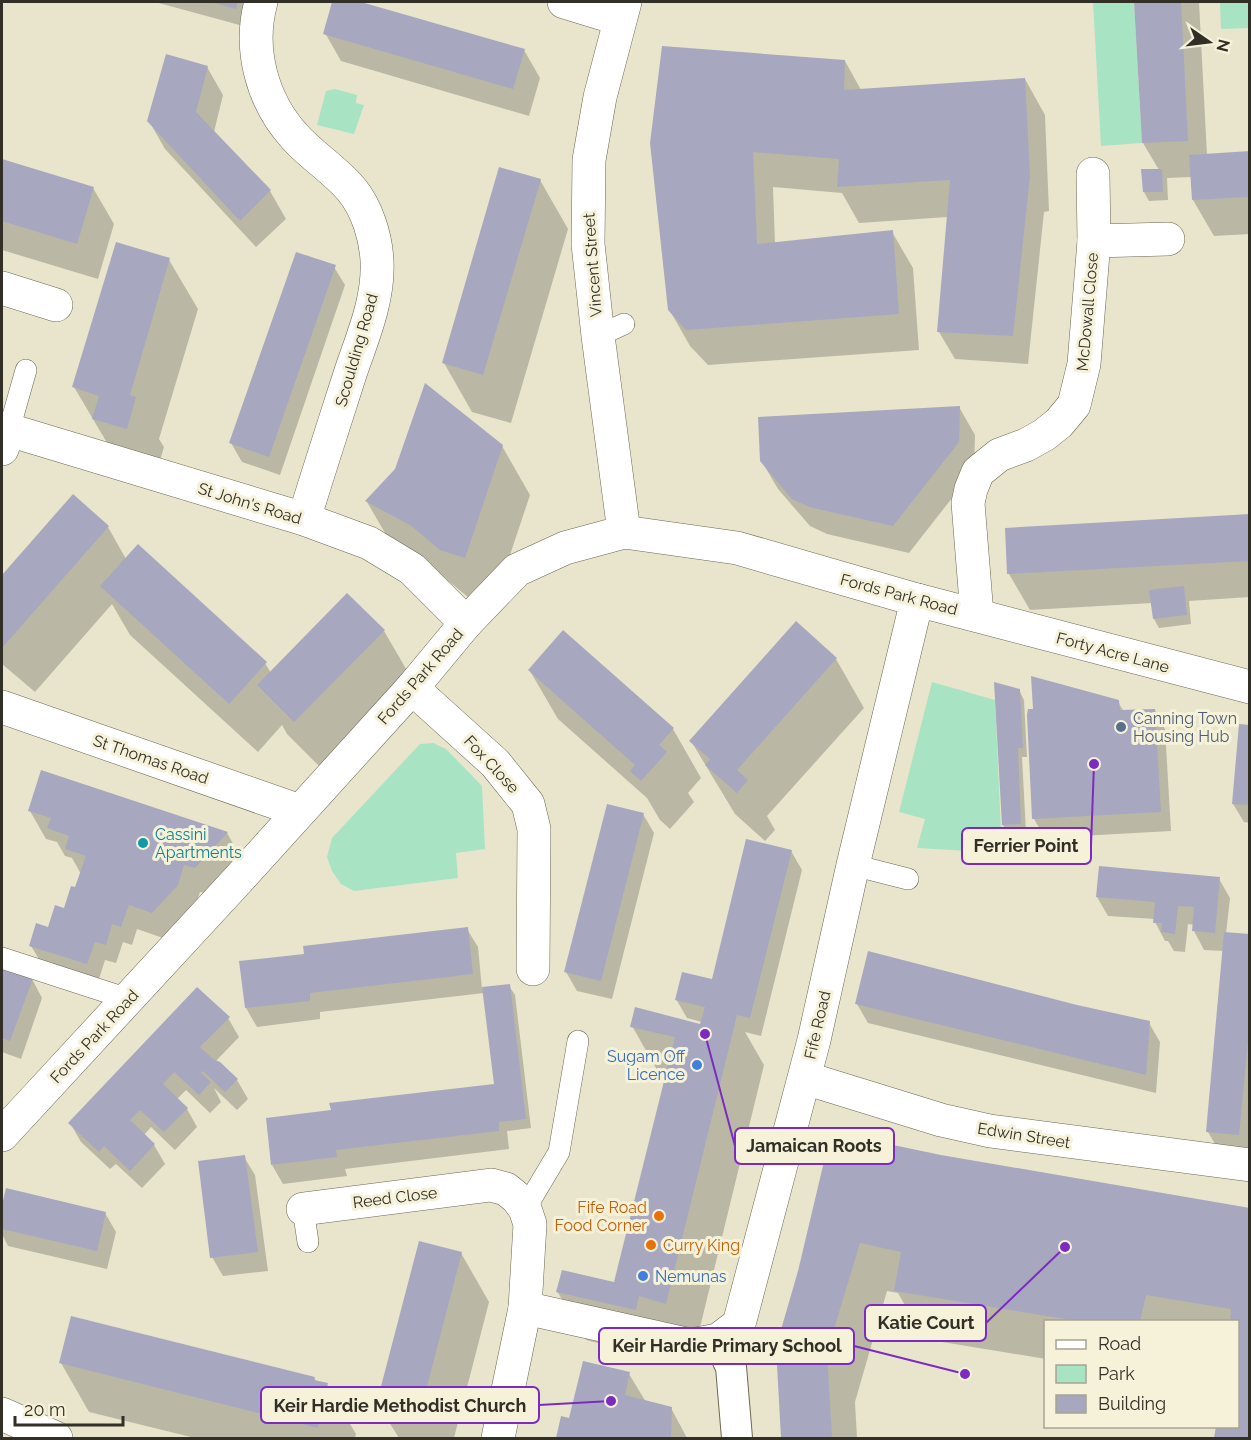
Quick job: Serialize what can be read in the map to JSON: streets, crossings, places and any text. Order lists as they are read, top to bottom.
{
  "streets": {
    "street": [
      "Vincent Street",
      "McDowall Close",
      "Scoulding Road",
      "St John's Road",
      "Fords Park Road",
      "Forty Acre Lane",
      "St Thomas Road",
      "Fox Close",
      "Fife Road",
      "Edwin Street",
      "Reed Close"
    ]
  },
  "crossings": [
    ["Vincent Street", "Fords Park Road"],
    ["McDowall Close", "Fords Park Road"],
    ["McDowall Close", "Forty Acre Lane"],
    ["Scoulding Road", "St John's Road"],
    ["St John's Road", "Fords Park Road"],
    ["Fords Park Road", "Forty Acre Lane"],
    ["Fords Park Road", "St Thomas Road"],
    ["Fords Park Road", "Fox Close"],
    ["Fords Park Road", "Fife Road"],
    ["Fife Road", "Edwin Street"]
  ],
  "places": [
    "Canning Town Housing Hub",
    "Ferrier Point",
    "Cassini Apartments",
    "Jamaican Roots",
    "Sugam Off Licence",
    "Fife Road Food Corner",
    "Curry King",
    "Katie Court",
    "Nemunas",
    "Keir Hardie Primary School",
    "Keir Hardie Methodist Church"
  ],
  "legend": ["Road", "Park", "Building"],
  "scale_bar": "20 m",
  "north": "right"
}
